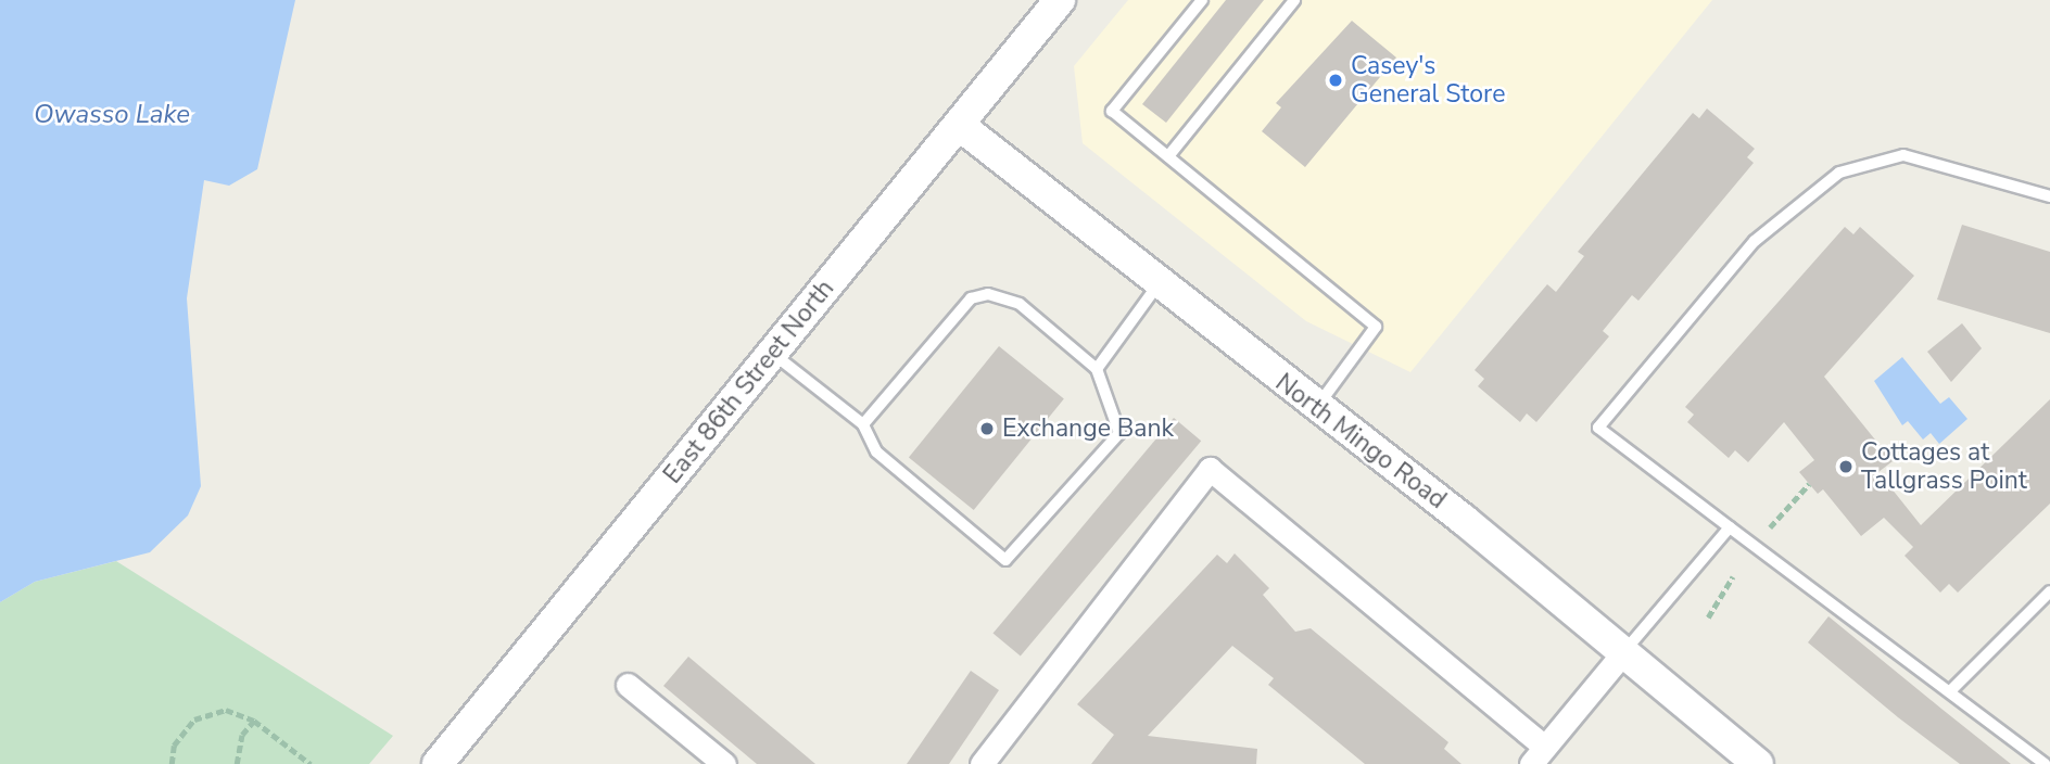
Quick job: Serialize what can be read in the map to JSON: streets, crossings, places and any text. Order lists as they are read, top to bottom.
{
  "streets": {
    "street": ["East 86th Street North", "North Mingo Road"]
  },
  "crossings": [
    ["East 86th Street North", "North Mingo Road"]
  ],
  "water": ["Owasso Lake"],
  "places": ["Casey's General Store", "Exchange Bank", "Cottages at Tallgrass Point"]
}
